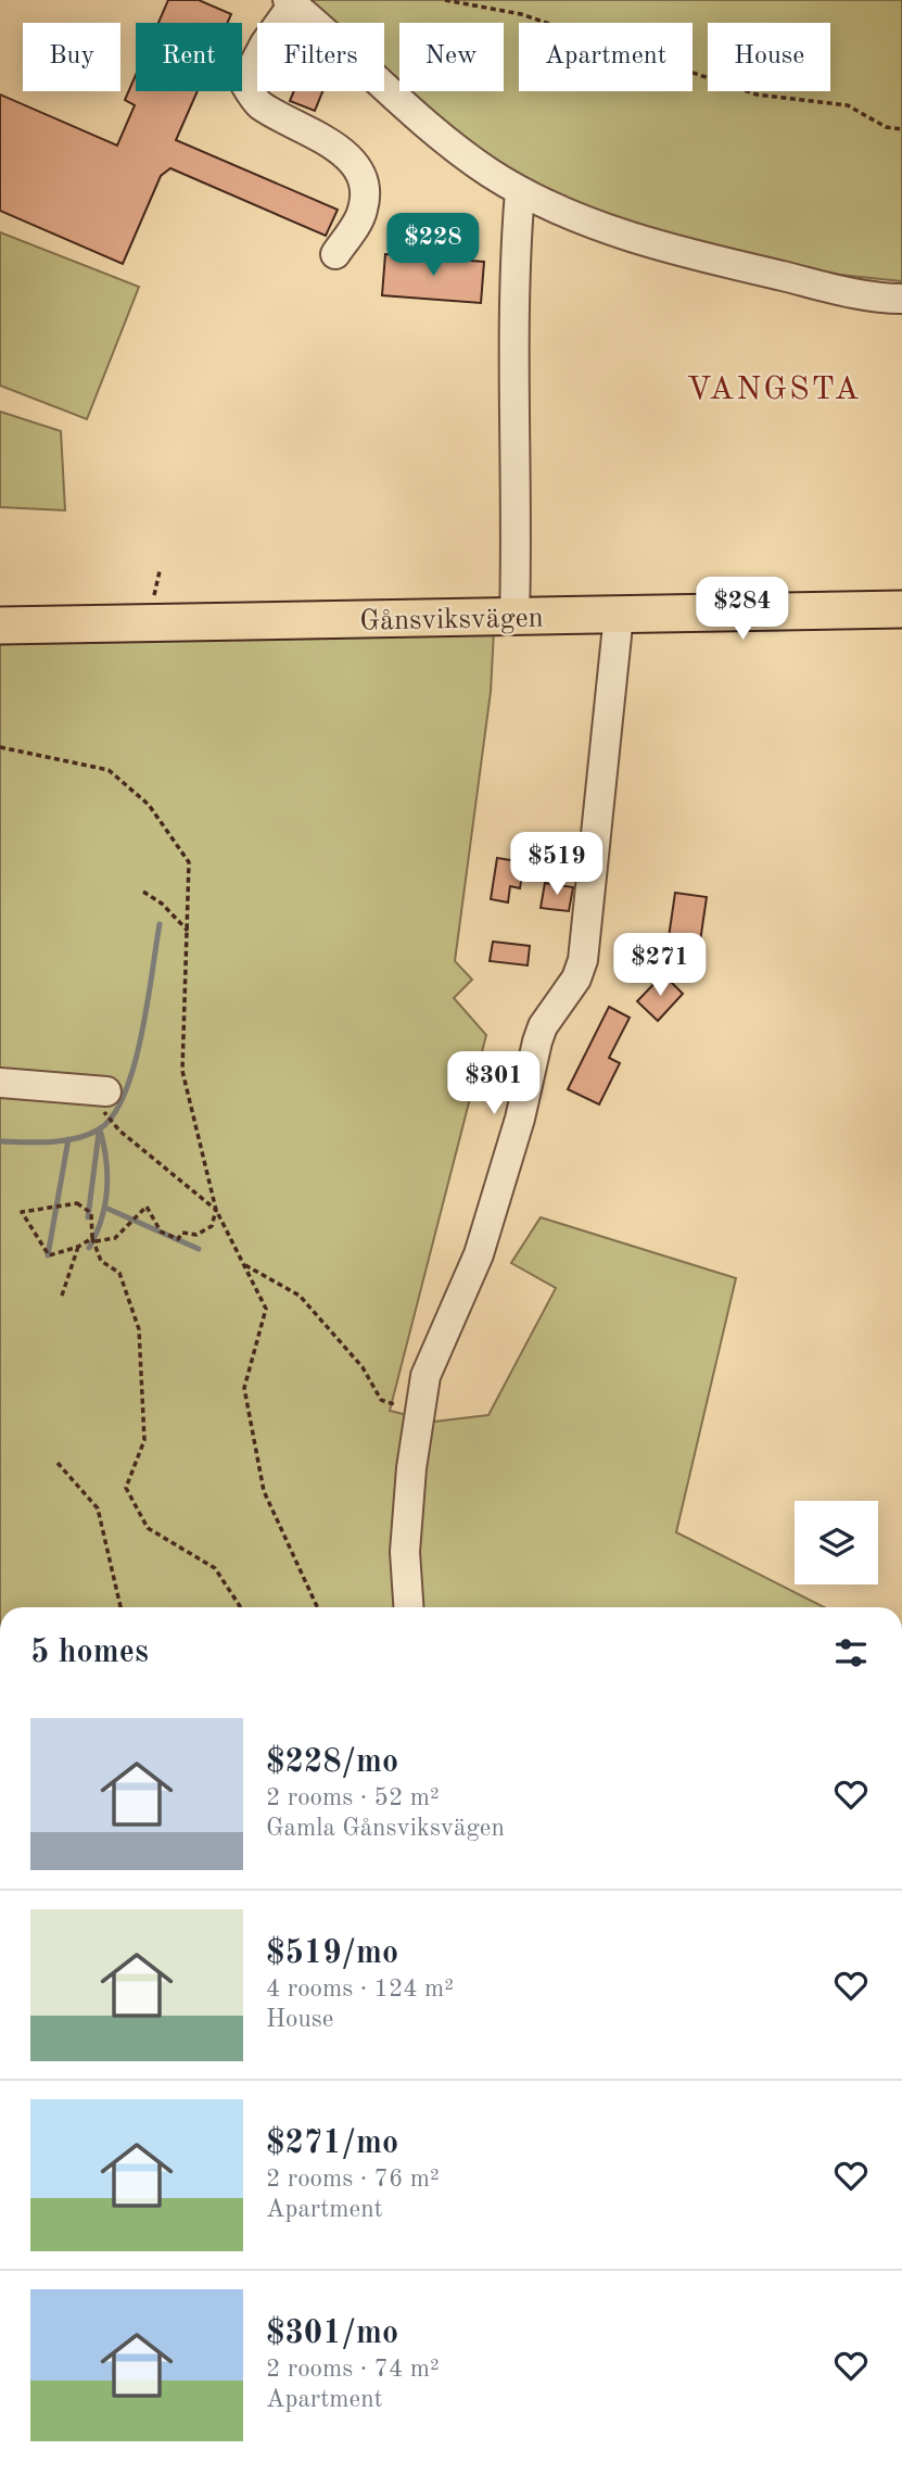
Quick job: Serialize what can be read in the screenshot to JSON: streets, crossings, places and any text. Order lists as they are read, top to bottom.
{
  "streets": {
    "main road": ["Gånsviksvägen"]
  },
  "districts": ["VANGSTA"],
  "page": {
    "chip": [
      "Buy",
      "Rent",
      "Filters",
      "New",
      "Apartment",
      "House"
    ],
    "price": [
      "$228",
      "$284",
      "$519",
      "$271",
      "$301"
    ],
    "heading": "5 homes",
    "list": [
      {
        "name": "$228/mo",
        "note": "2 rooms · 52 m² · Gamla Gånsviksvägen"
      },
      {
        "name": "$519/mo",
        "note": "4 rooms · 124 m² · House"
      },
      {
        "name": "$271/mo",
        "note": "2 rooms · 76 m² · Apartment"
      },
      {
        "name": "$301/mo",
        "note": "2 rooms · 74 m² · Apartment"
      }
    ]
  }
}
